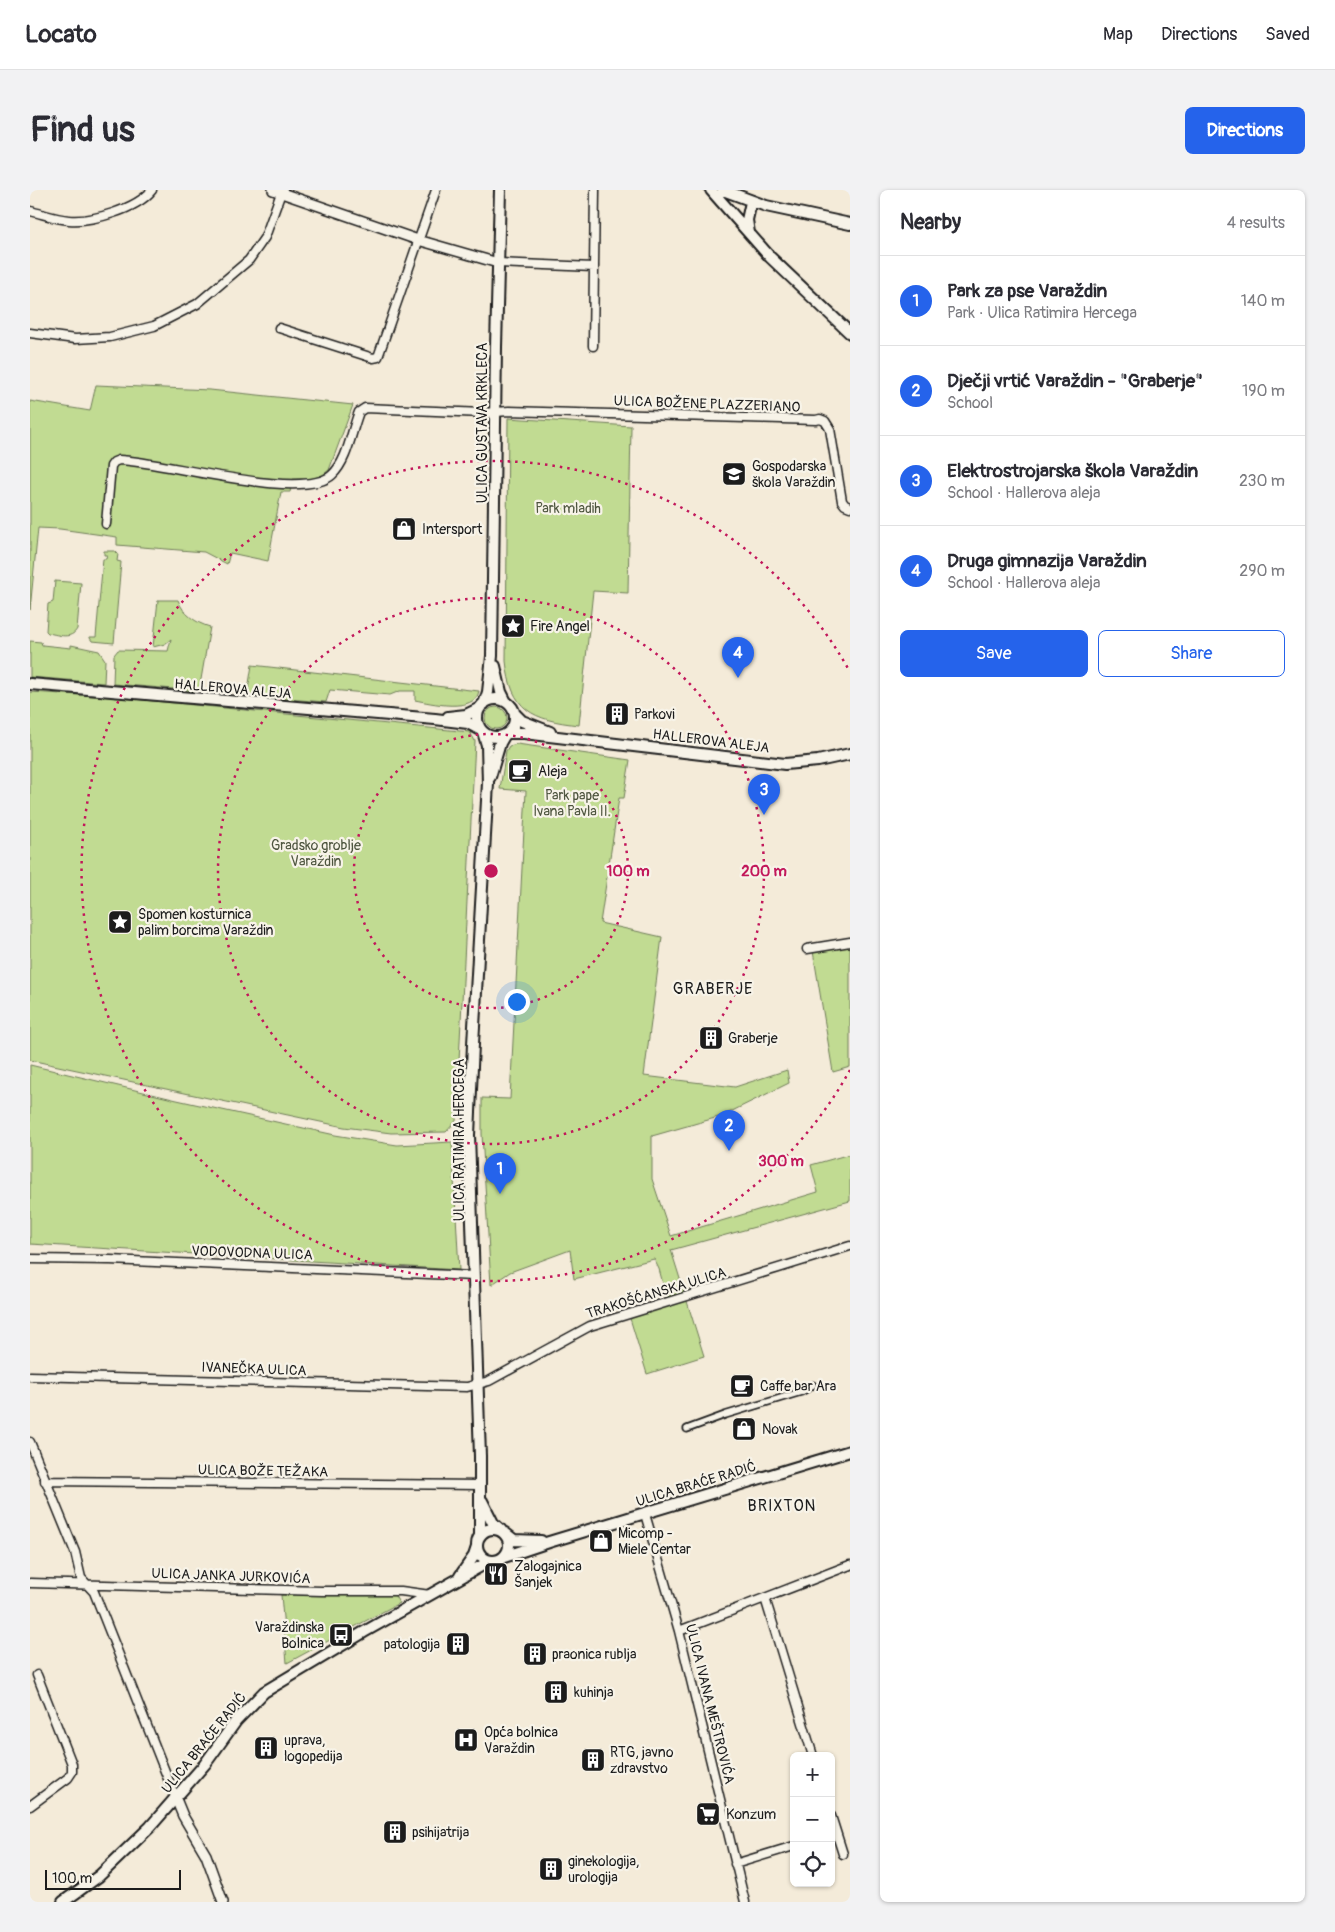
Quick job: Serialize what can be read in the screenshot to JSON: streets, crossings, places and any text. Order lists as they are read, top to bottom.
{
  "streets": {
    "main road": [
      "ULICA GUSTAVA KRKLECA",
      "HALLEROVA ALEJA",
      "ULICA RATIMIRA HERCEGA",
      "ULICA BRAĆE RADIĆ"
    ],
    "street": [
      "ULICA BOŽENE PLAZZERIANO",
      "VODOVODNA ULICA",
      "TRAKOŠĆANSKA ULICA",
      "IVANEČKA ULICA",
      "ULICA BOŽE TEŽAKA",
      "ULICA JANKA JURKOVIĆA",
      "ULICA IVANA MEŠTROVIĆA"
    ]
  },
  "crossings": [
    ["ULICA BOŽENE PLAZZERIANO", "ULICA GUSTAVA KRKLECA"],
    ["ULICA GUSTAVA KRKLECA", "HALLEROVA ALEJA"],
    ["ULICA GUSTAVA KRKLECA", "ULICA RATIMIRA HERCEGA"],
    ["HALLEROVA ALEJA", "ULICA RATIMIRA HERCEGA"],
    ["ULICA RATIMIRA HERCEGA", "VODOVODNA ULICA"],
    ["ULICA RATIMIRA HERCEGA", "TRAKOŠĆANSKA ULICA"],
    ["ULICA RATIMIRA HERCEGA", "IVANEČKA ULICA"],
    ["ULICA RATIMIRA HERCEGA", "ULICA BOŽE TEŽAKA"],
    ["ULICA RATIMIRA HERCEGA", "ULICA BRAĆE RADIĆ"],
    ["TRAKOŠĆANSKA ULICA", "IVANEČKA ULICA"],
    ["ULICA BRAĆE RADIĆ", "ULICA JANKA JURKOVIĆA"],
    ["ULICA BRAĆE RADIĆ", "ULICA IVANA MEŠTROVIĆA"]
  ],
  "districts": ["GRABERJE", "BRIXTON"],
  "parks": ["Park mladih", "Park pape Ivana Pavla II.", "Gradsko groblje Varaždin"],
  "places": {
    "school or university": ["Gospodarska škola Varaždin"],
    "shop": ["Intersport", "Novak", "Micomp - Miele Centar"],
    "place": ["Fire Angel", "Spomen kosturnica palim borcima Varaždin"],
    "building": [
      "Parkovi",
      "Graberje",
      "patologija",
      "praonica rublja",
      "kuhinja",
      "uprava, logopedija",
      "RTG, javno zdravstvo",
      "psihijatrija",
      "ginekologija, urologija"
    ],
    "cafe": ["Aleja", "Caffe bar Ara"],
    "restaurant": ["Zalogajnica Šanjek"],
    "bus stop": ["Varaždinska Bolnica"],
    "hospital": ["Opća bolnica Varaždin"],
    "supermarket": ["Konzum"]
  },
  "scale_bar": "100 m",
  "page": {
    "header": "Locato",
    "nav": ["Map", "Directions", "Saved"],
    "buttons": [
      "Directions",
      ["Save", "Share"]
    ],
    "title": "Find us",
    "heading": ["Nearby", "4 results"],
    "list": [
      {
        "mark": "1",
        "name": "Park za pse Varaždin",
        "note": "Park · Ulica Ratimira Hercega",
        "value": "140 m"
      },
      {
        "mark": "2",
        "name": "Dječji vrtić Varaždin - \"Graberje\"",
        "note": "School",
        "value": "190 m"
      },
      {
        "mark": "3",
        "name": "Elektrostrojarska škola Varaždin",
        "note": "School · Hallerova aleja",
        "value": "230 m"
      },
      {
        "mark": "4",
        "name": "Druga gimnazija Varaždin",
        "note": "School · Hallerova aleja",
        "value": "290 m"
      }
    ],
    "pins": [
      "4",
      "3",
      "2",
      "1"
    ],
    "map_buttons": ["+", "−"],
    "scale": "100 m"
  },
  "rings": ["100 m", "200 m", "300 m"]
}
